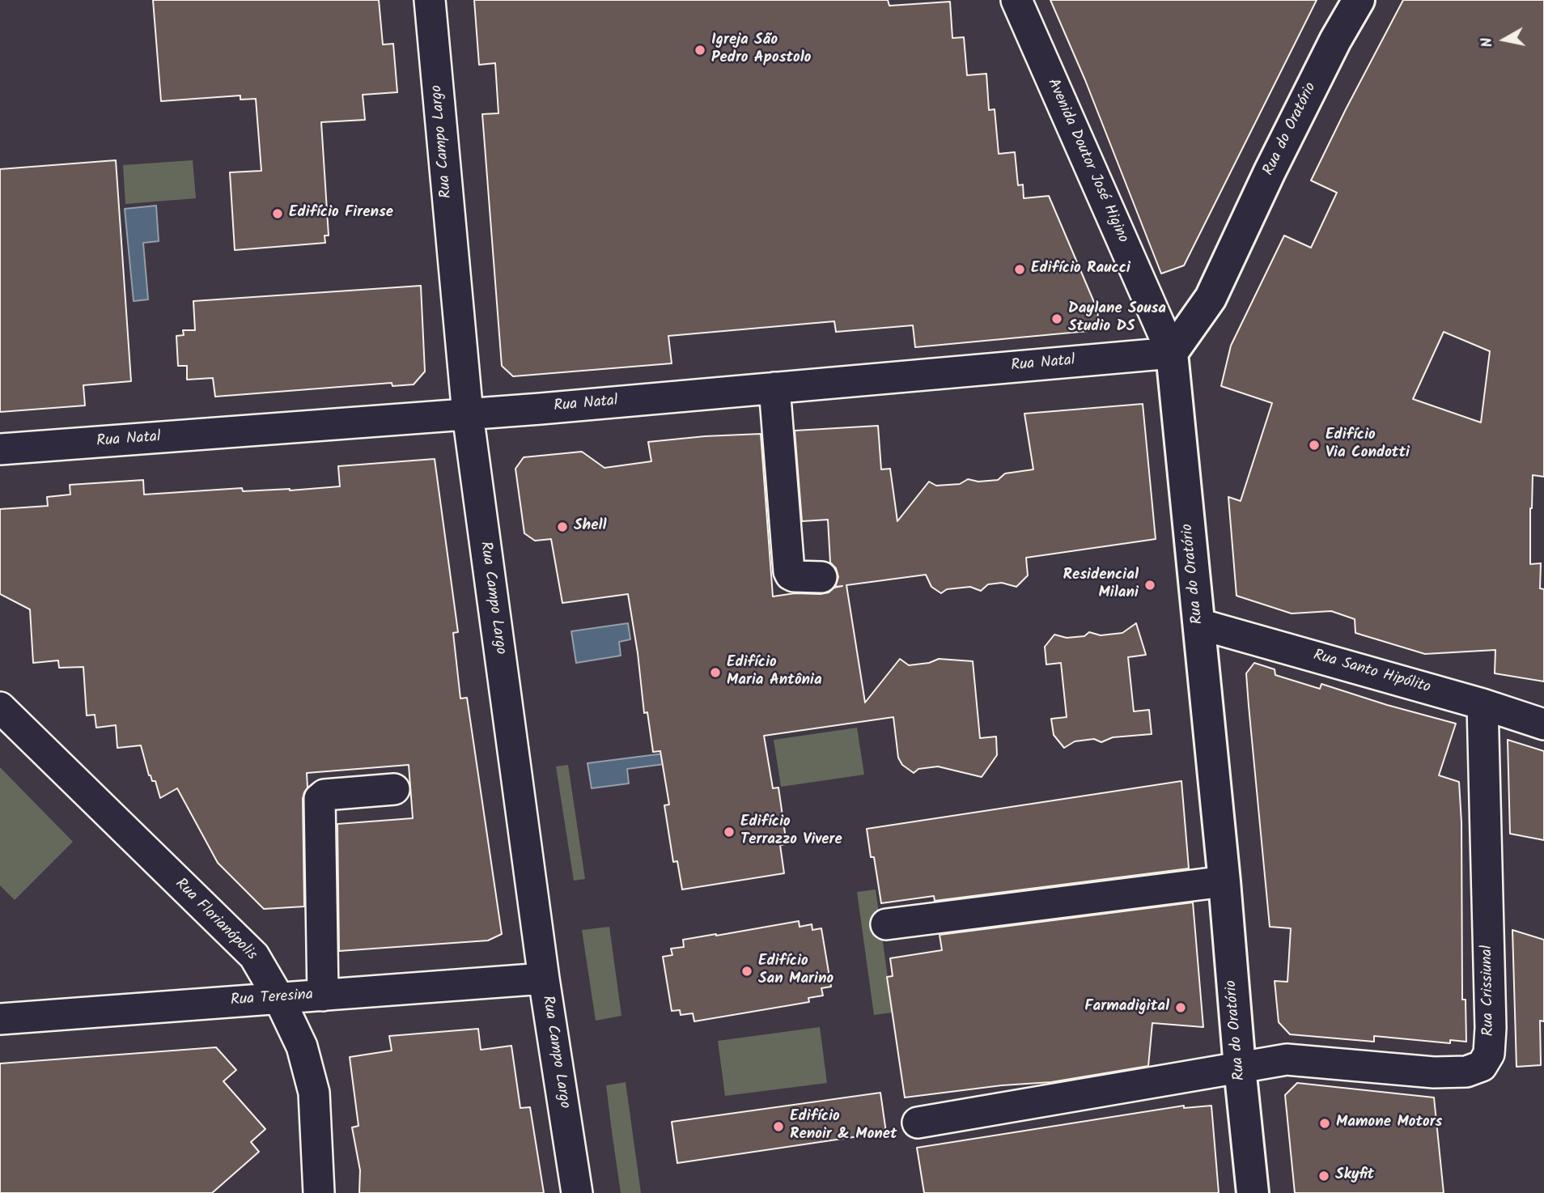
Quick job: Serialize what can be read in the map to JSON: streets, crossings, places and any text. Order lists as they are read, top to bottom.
{
  "streets": {
    "street": [
      "Rua do Oratório",
      "Rua Campo Largo",
      "Avenida Doutor José Higino",
      "Rua Natal",
      "Rua Santo Hipólito",
      "Rua Florianópolis",
      "Rua Crissiunal",
      "Rua Teresina"
    ]
  },
  "crossings": [
    ["Rua do Oratório", "Avenida Doutor José Higino"],
    ["Rua do Oratório", "Rua Natal"],
    ["Rua do Oratório", "Rua Santo Hipólito"],
    ["Rua do Oratório", "Rua Crissiunal"],
    ["Rua Campo Largo", "Rua Natal"],
    ["Rua Campo Largo", "Rua Teresina"],
    ["Avenida Doutor José Higino", "Rua Natal"],
    ["Rua Santo Hipólito", "Rua Crissiunal"],
    ["Rua Florianópolis", "Rua Teresina"]
  ],
  "places": [
    "Igreja São Pedro Apostolo",
    "Edifício Firense",
    "Edifício Raucci",
    "Daylane Sousa Studio DS",
    "Edifício Via Condotti",
    "Shell",
    "Residencial Milani",
    "Edifício Maria Antônia",
    "Edifício Terrazzo Vivere",
    "Edifício San Marino",
    "Farmadigital",
    "Mamone Motors",
    "Edifício Renoir & Monet",
    "Skyfit"
  ],
  "north": "left"
}
